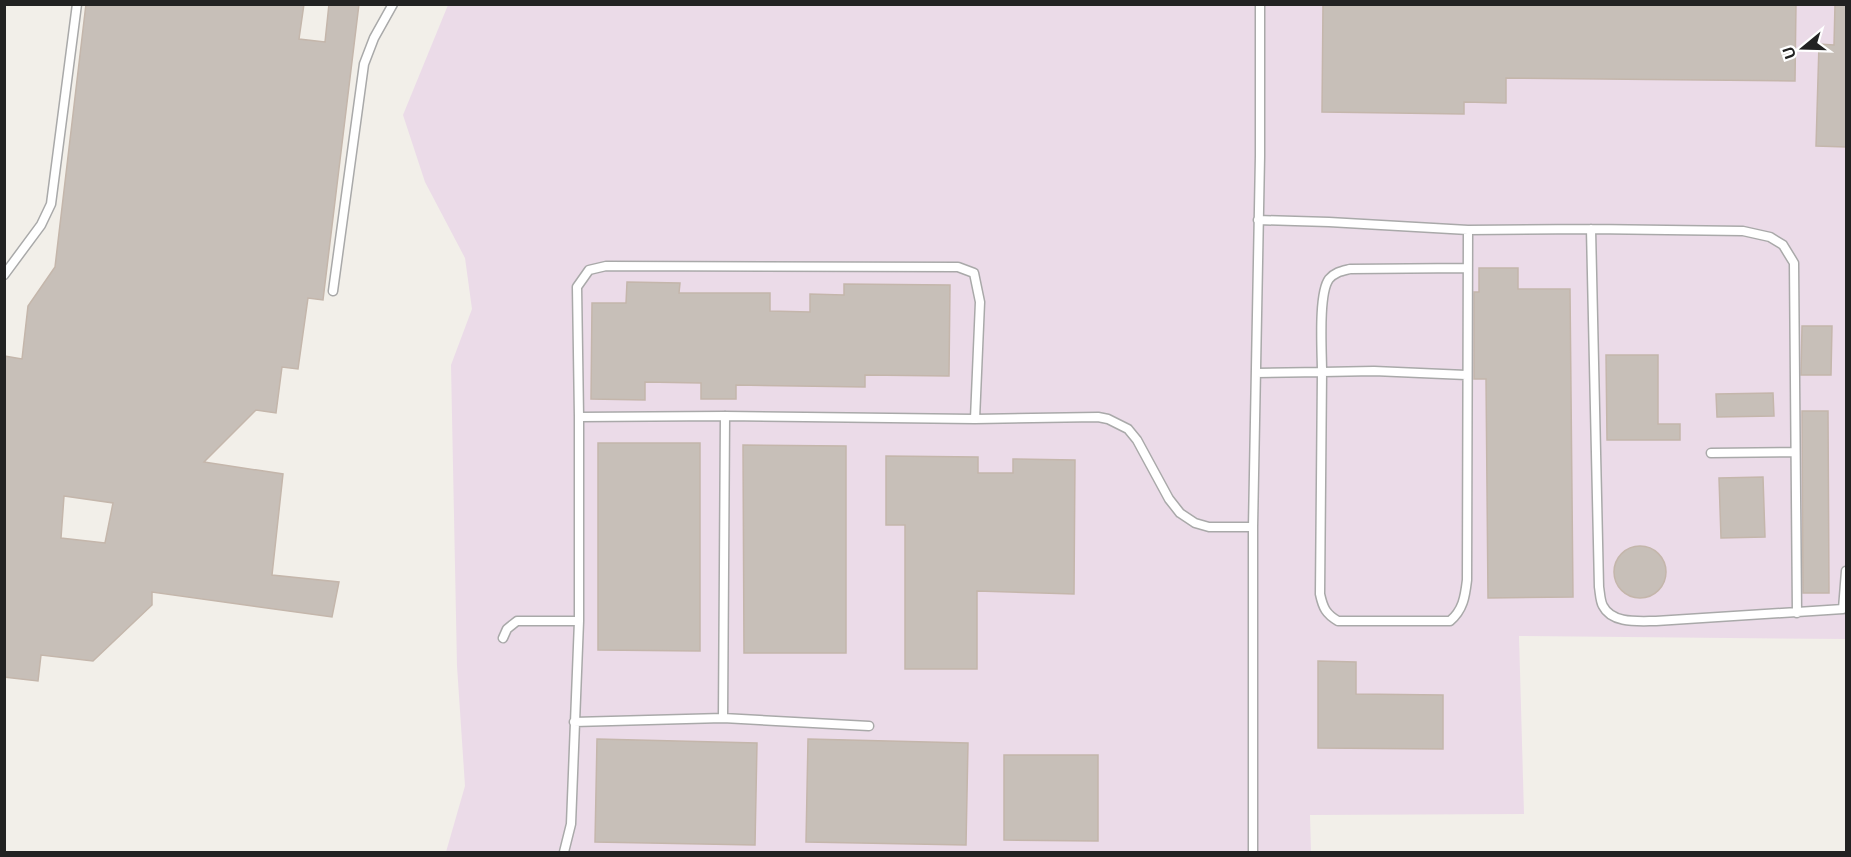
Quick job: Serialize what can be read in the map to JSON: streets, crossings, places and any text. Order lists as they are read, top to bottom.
{
  "north": "left"
}
